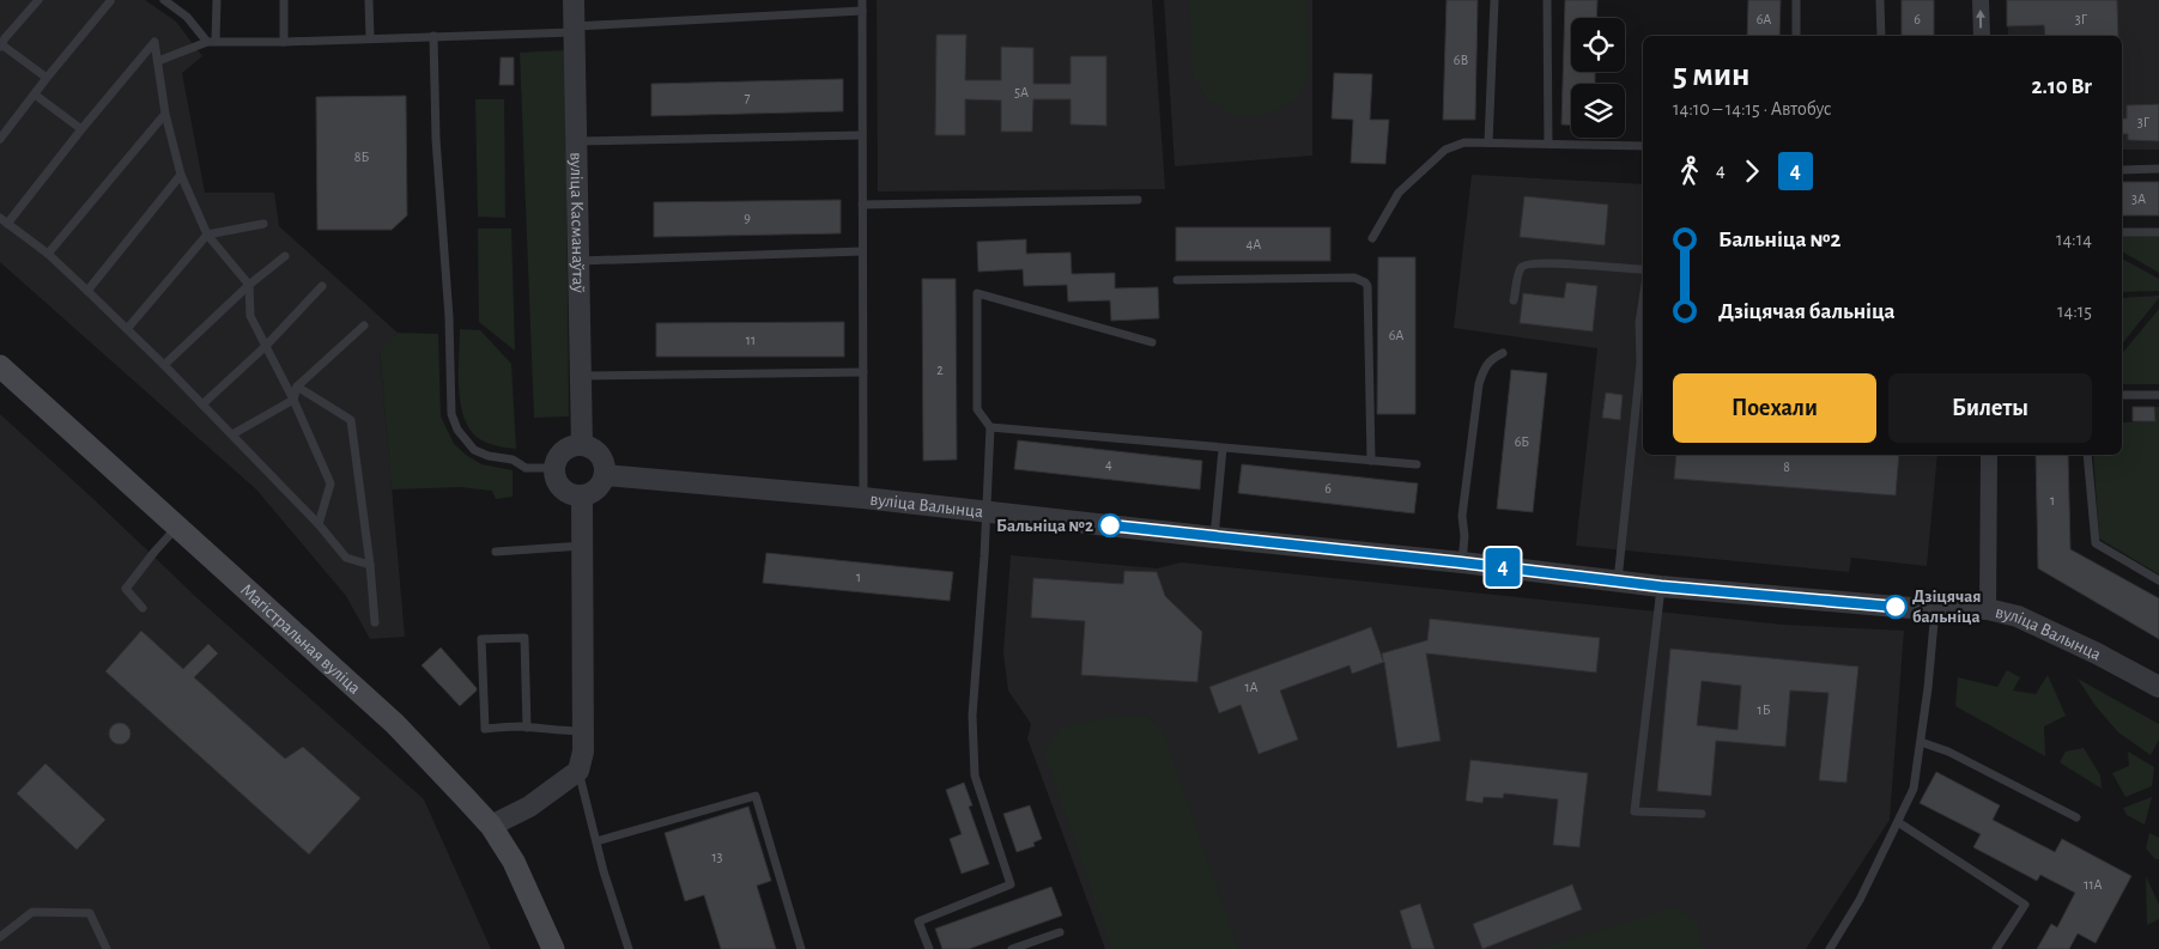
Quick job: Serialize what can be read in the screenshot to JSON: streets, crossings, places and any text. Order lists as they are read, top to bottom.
{
  "streets": {
    "main road": ["Магістральная вуліца"],
    "street": ["вуліца Касманаўтаў", "вуліца Валынца"]
  },
  "crossings": [
    ["вуліца Касманаўтаў", "вуліца Валынца"]
  ],
  "places": ["Бальніца №2", "Дзіцячая бальніца"],
  "lines": ["bus line 4"],
  "house_numbers": [
    "6А",
    "6",
    "3Г",
    "6В",
    "5А",
    "7",
    "3Г",
    "8Б",
    "3А",
    "9",
    "4А",
    "6А",
    "11",
    "2",
    "6Б",
    "4",
    "8",
    "6",
    "1",
    "1",
    "1А",
    "1Б",
    "13",
    "11А"
  ],
  "page": {
    "on_map": "4",
    "heading": ["5 мин", "14:10 – 14:15 · Автобус", "2.10 Br"],
    "legs": ["4", "4"],
    "list": [
      {
        "name": "Бальніца №2",
        "value": "14:14"
      },
      {
        "name": "Дзіцячая бальніца",
        "value": "14:15"
      }
    ],
    "buttons": ["Поехали", "Билеты"]
  }
}
